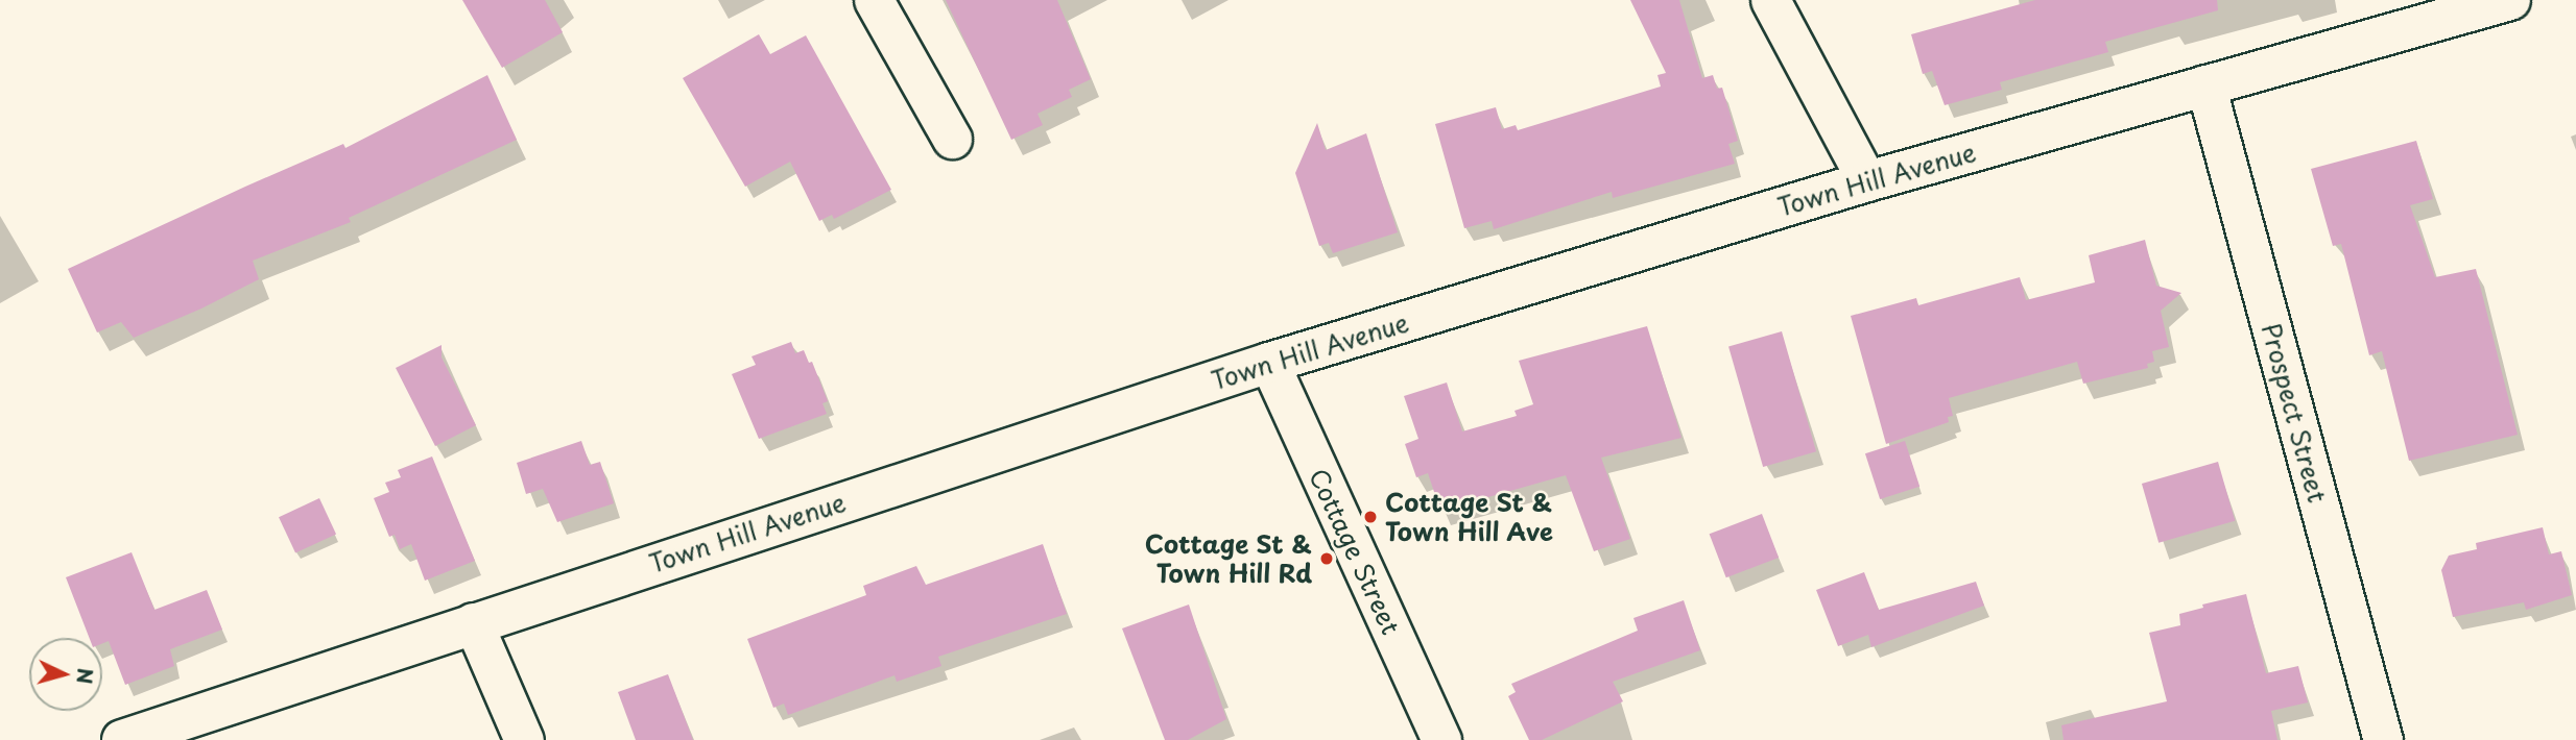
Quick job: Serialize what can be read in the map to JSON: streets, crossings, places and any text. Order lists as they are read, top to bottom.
{
  "streets": {
    "street": ["Town Hill Avenue", "Prospect Street", "Cottage Street"]
  },
  "crossings": [
    ["Town Hill Avenue", "Prospect Street"],
    ["Town Hill Avenue", "Cottage Street"]
  ],
  "places": ["Cottage St & Town Hill Ave", "Cottage St & Town Hill Rd"],
  "north": "right"
}
